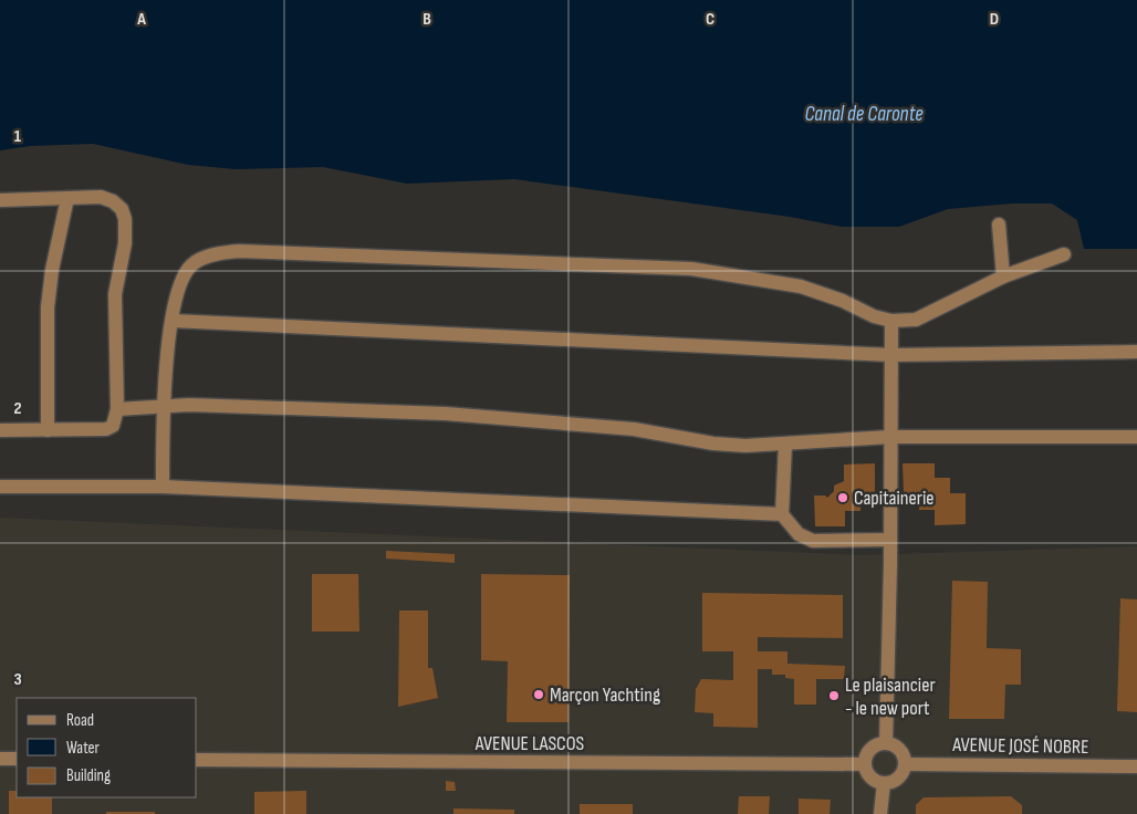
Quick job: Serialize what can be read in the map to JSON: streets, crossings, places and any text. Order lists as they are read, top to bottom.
{
  "streets": {
    "street": ["AVENUE LASCOS", "AVENUE JOSÉ NOBRE"]
  },
  "crossings": [
    ["AVENUE LASCOS", "AVENUE JOSÉ NOBRE"]
  ],
  "water": ["Canal de Caronte"],
  "places": ["Capitainerie", "Marçon Yachting", "Le plaisancier - le new port"],
  "legend": ["Road", "Water", "Building"],
  "grid": {
    "columns": [
      "A",
      "B",
      "C",
      "D"
    ],
    "rows": ["1", "2", "3"]
  }
}
